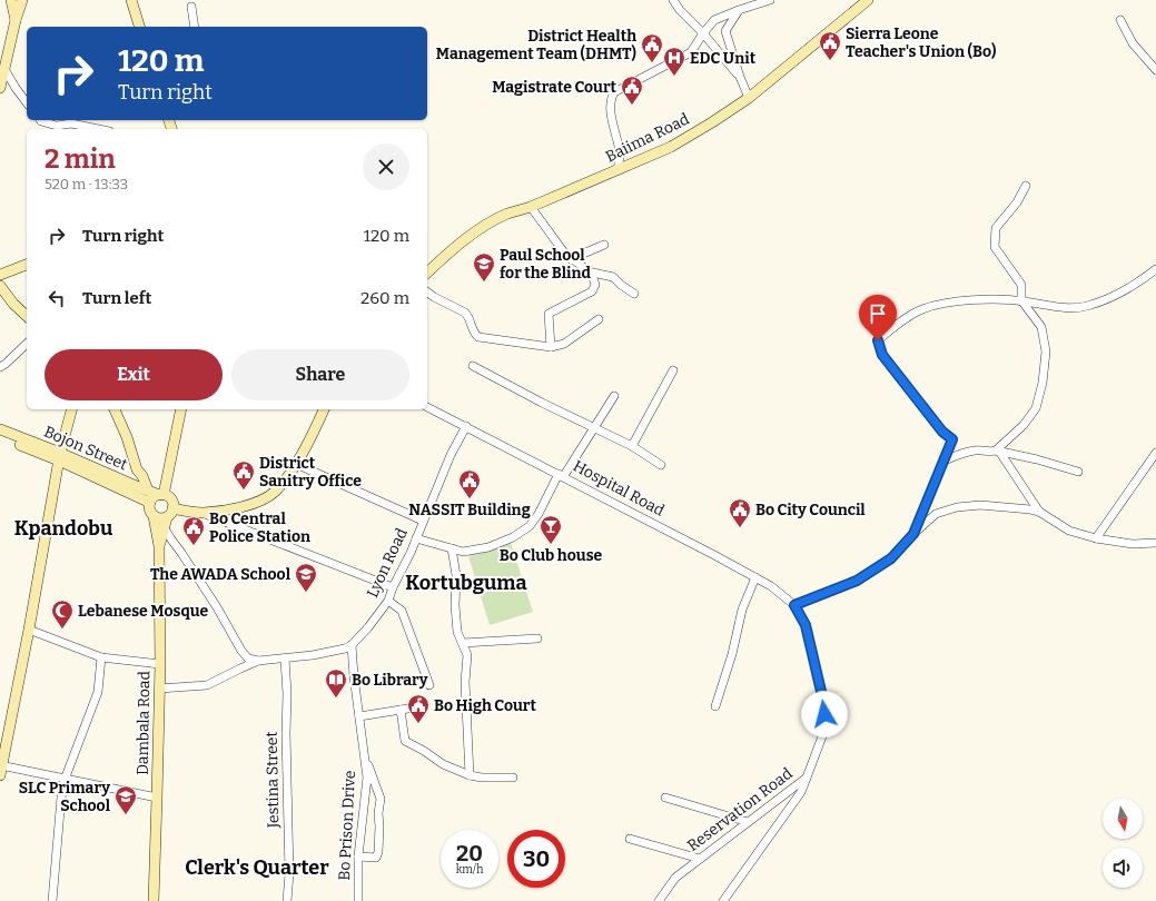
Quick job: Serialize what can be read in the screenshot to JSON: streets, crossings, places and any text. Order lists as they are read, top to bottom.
{
  "streets": {
    "street": [
      "Baiima Road",
      "Bojon Street",
      "Hospital Road",
      "Lyon Road",
      "Dambala Road",
      "Jestina Street",
      "Reservation Road",
      "Bo Prison Drive"
    ]
  },
  "crossings": [
    ["Bojon Street", "Dambala Road"],
    ["Hospital Road", "Lyon Road"],
    ["Hospital Road", "Reservation Road"],
    ["Lyon Road", "Bo Prison Drive"]
  ],
  "districts": ["Kpandobu", "Kortubguma", "Clerk's Quarter"],
  "places": {
    "public building": [
      "Sierra Leone Teacher's Union (Bo)",
      "District Health Management Team (DHMT)",
      "Magistrate Court",
      "District Sanitry Office",
      "NASSIT Building",
      "Bo City Council",
      "Bo Central Police Station",
      "Bo High Court"
    ],
    "hospital": ["EDC Unit"],
    "school or university": ["Paul School for the Blind", "The AWADA School", "SLC Primary School"],
    "bar": ["Bo Club house"],
    "mosque": ["Lebanese Mosque"],
    "library": ["Bo Library"]
  },
  "north": "bottom",
  "page": {
    "turn": ["120 m", "Turn right"],
    "heading": ["2 min", "520 m · 13:33"],
    "list": [
      {
        "name": "Turn right",
        "value": "120 m"
      },
      {
        "name": "Turn left",
        "value": "260 m"
      }
    ],
    "buttons": ["Exit", "Share"],
    "speed": "20 km/h",
    "limit": "30"
  }
}
